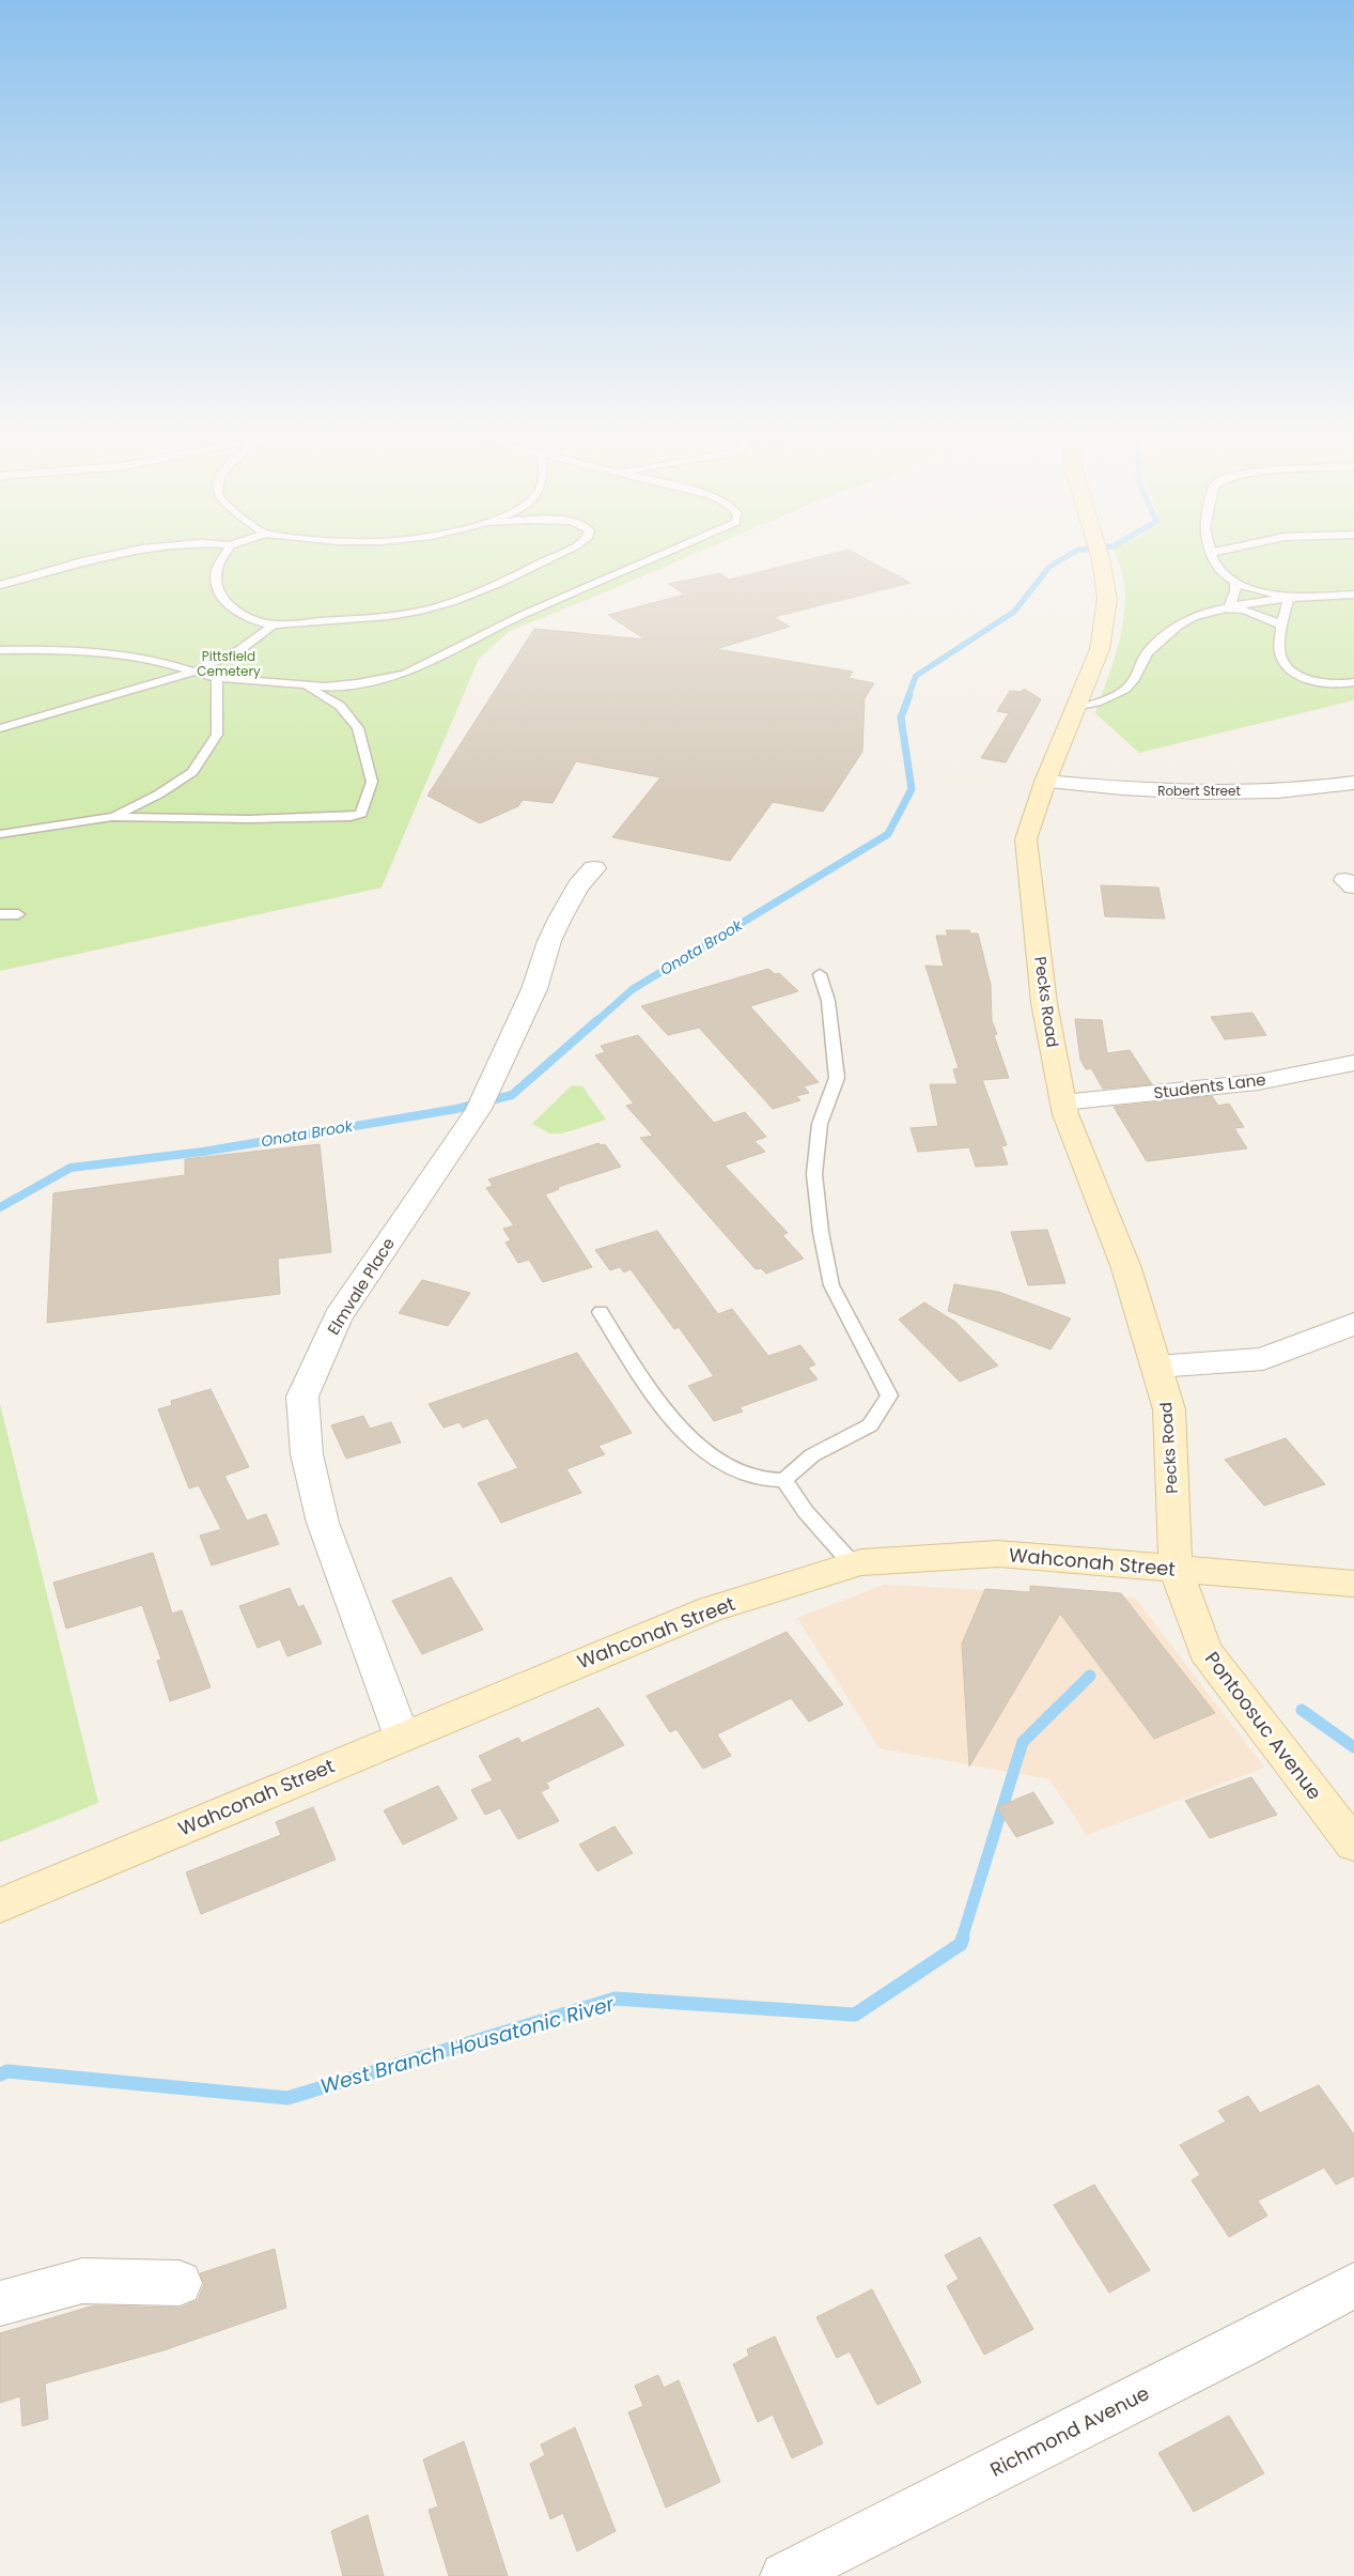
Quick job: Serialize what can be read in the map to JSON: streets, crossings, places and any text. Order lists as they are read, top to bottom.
{
  "streets": {
    "street": [
      "Robert Street",
      "Pecks Road",
      "Students Lane",
      "Elmvale Place",
      "Wahconah Street",
      "Pontoosuc Avenue",
      "Richmond Avenue"
    ]
  },
  "crossings": [
    ["Robert Street", "Pecks Road"],
    ["Pecks Road", "Students Lane"],
    ["Pecks Road", "Wahconah Street"],
    ["Pecks Road", "Pontoosuc Avenue"],
    ["Elmvale Place", "Wahconah Street"],
    ["Wahconah Street", "Pontoosuc Avenue"]
  ],
  "water": ["Onota Brook", "West Branch Housatonic River"],
  "parks": ["Pittsfield Cemetery"]
}
